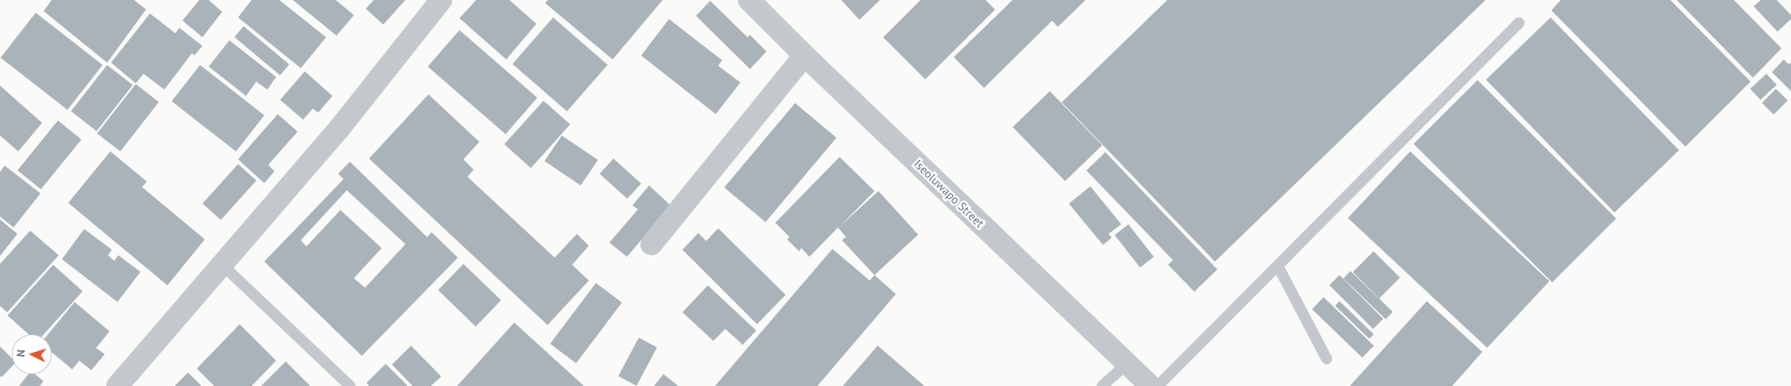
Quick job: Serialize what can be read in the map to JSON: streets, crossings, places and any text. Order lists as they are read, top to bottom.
{
  "streets": {
    "street": ["Iseoluwapo Street"]
  },
  "north": "left"
}
